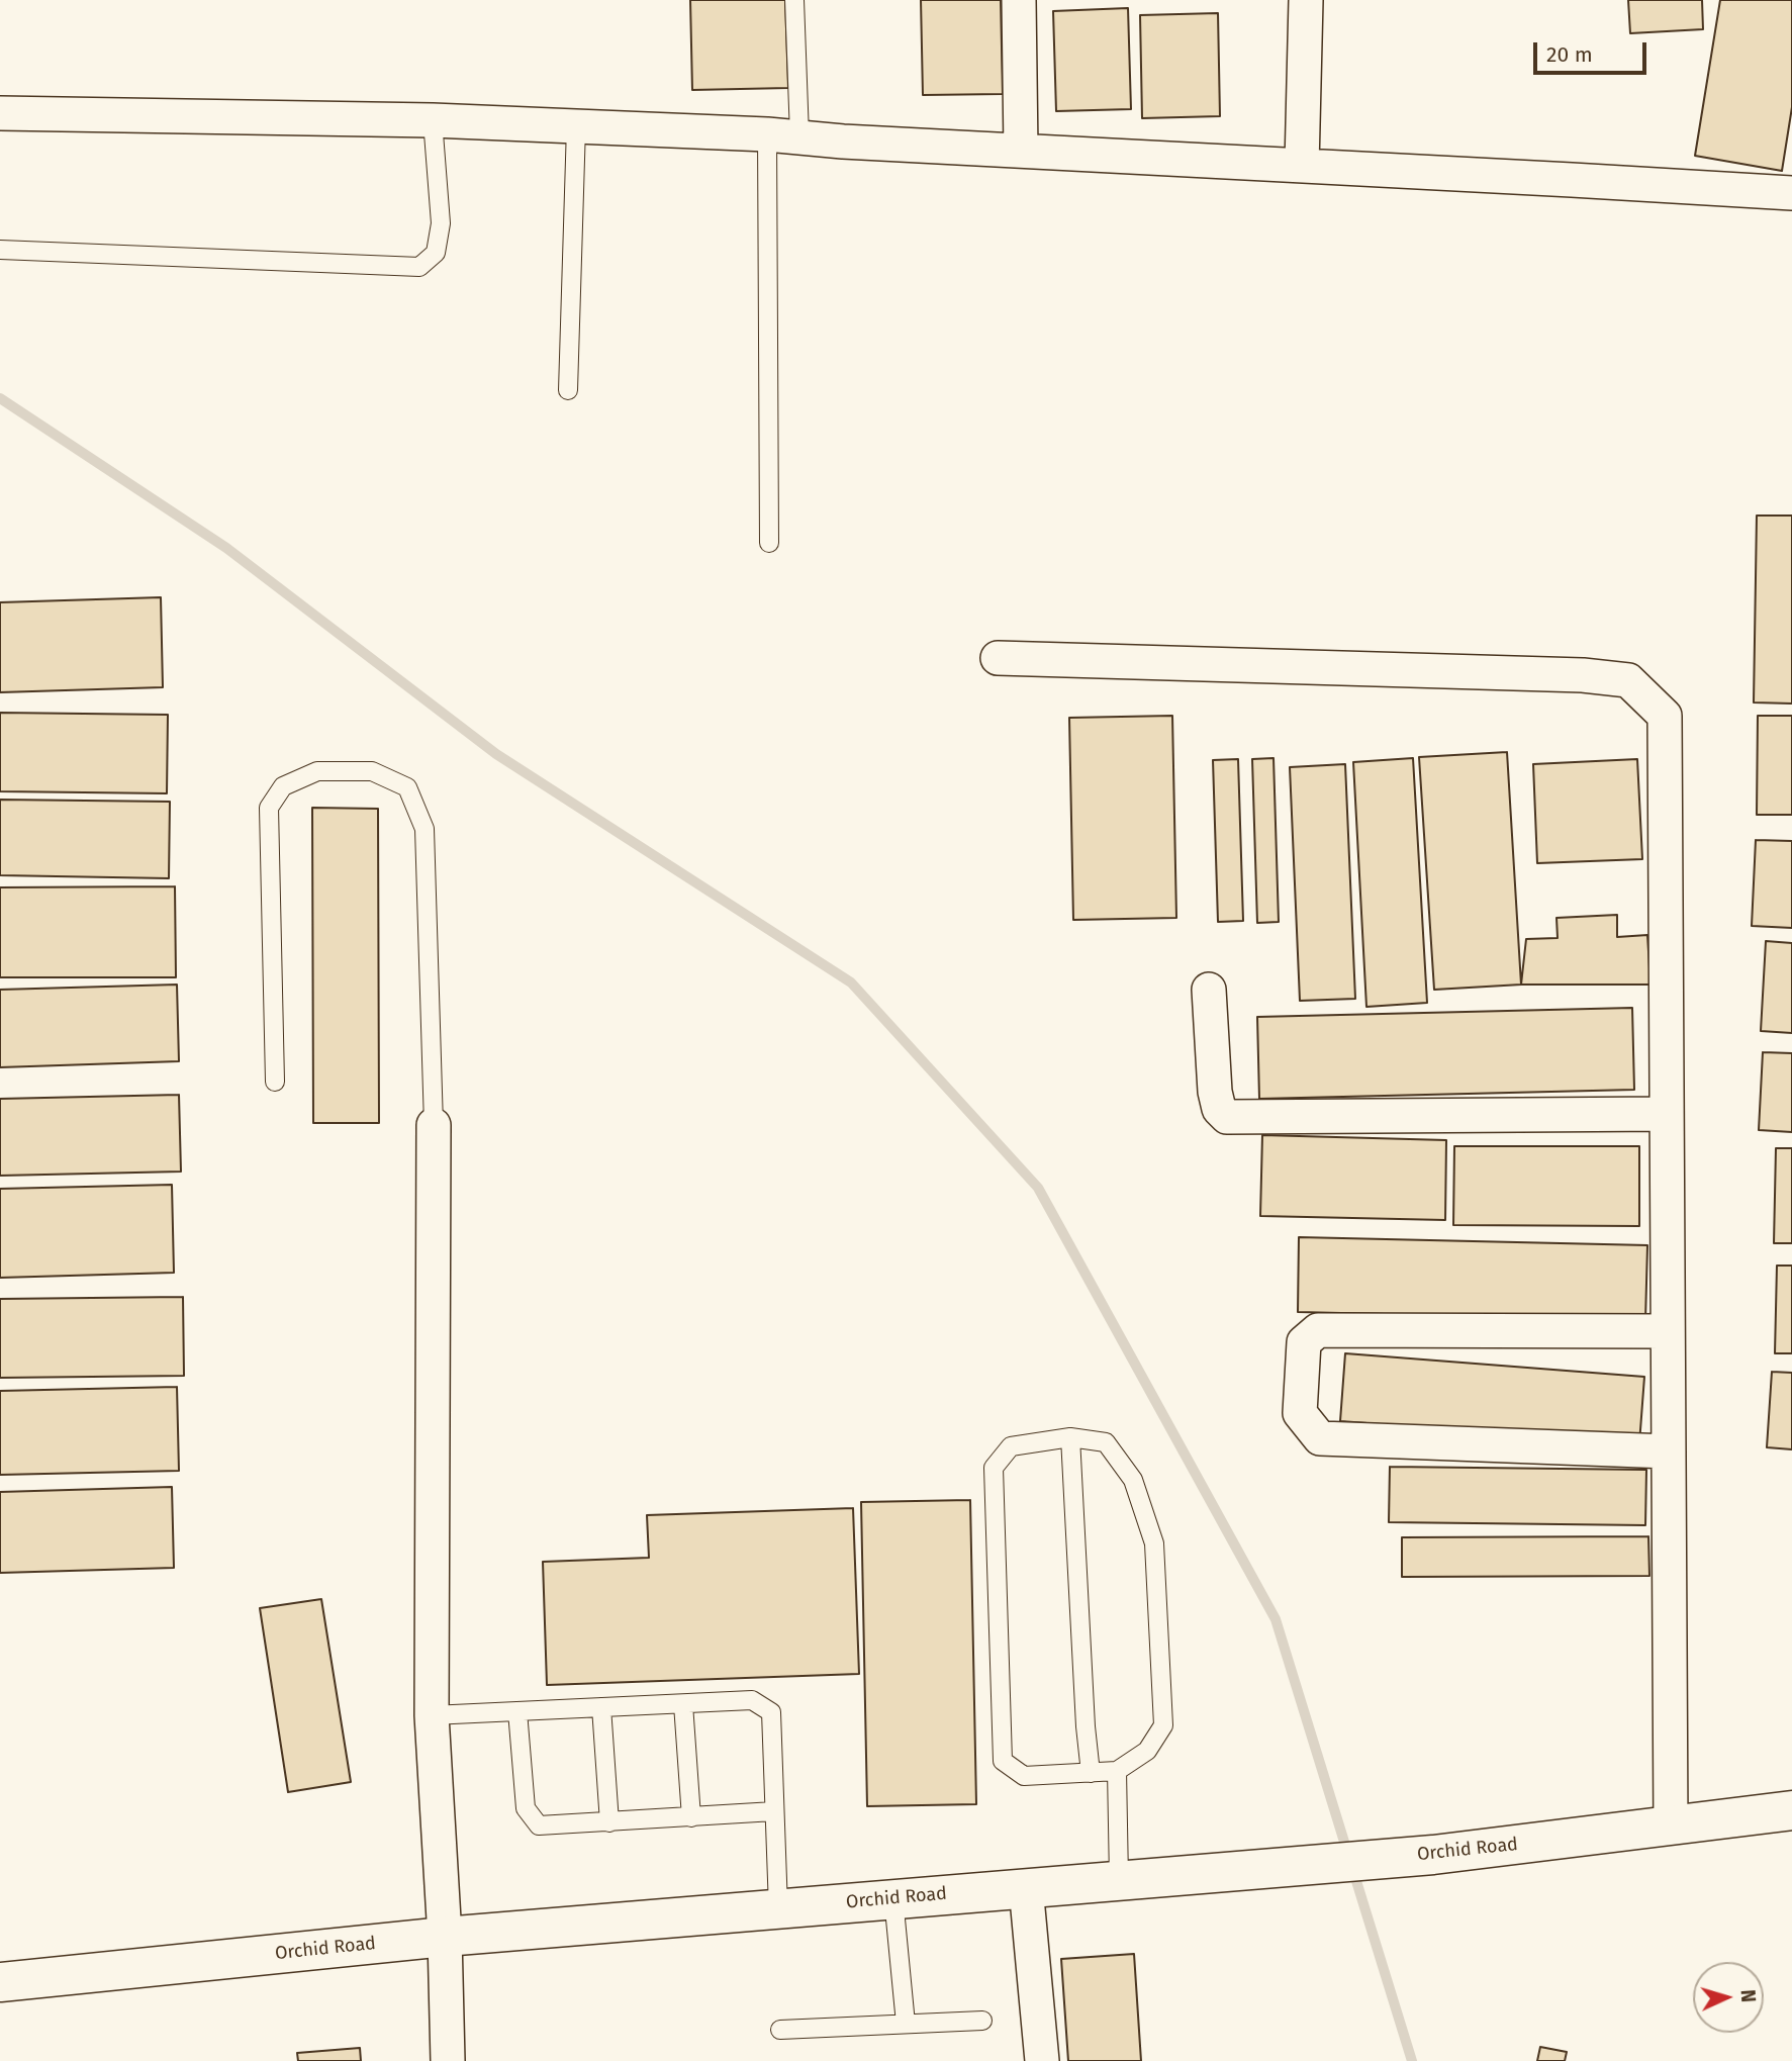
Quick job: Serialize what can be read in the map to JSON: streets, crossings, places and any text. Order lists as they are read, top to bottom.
{
  "streets": {
    "main road": ["Orchid Road"]
  },
  "scale_bar": "20 m",
  "north": "right"
}
